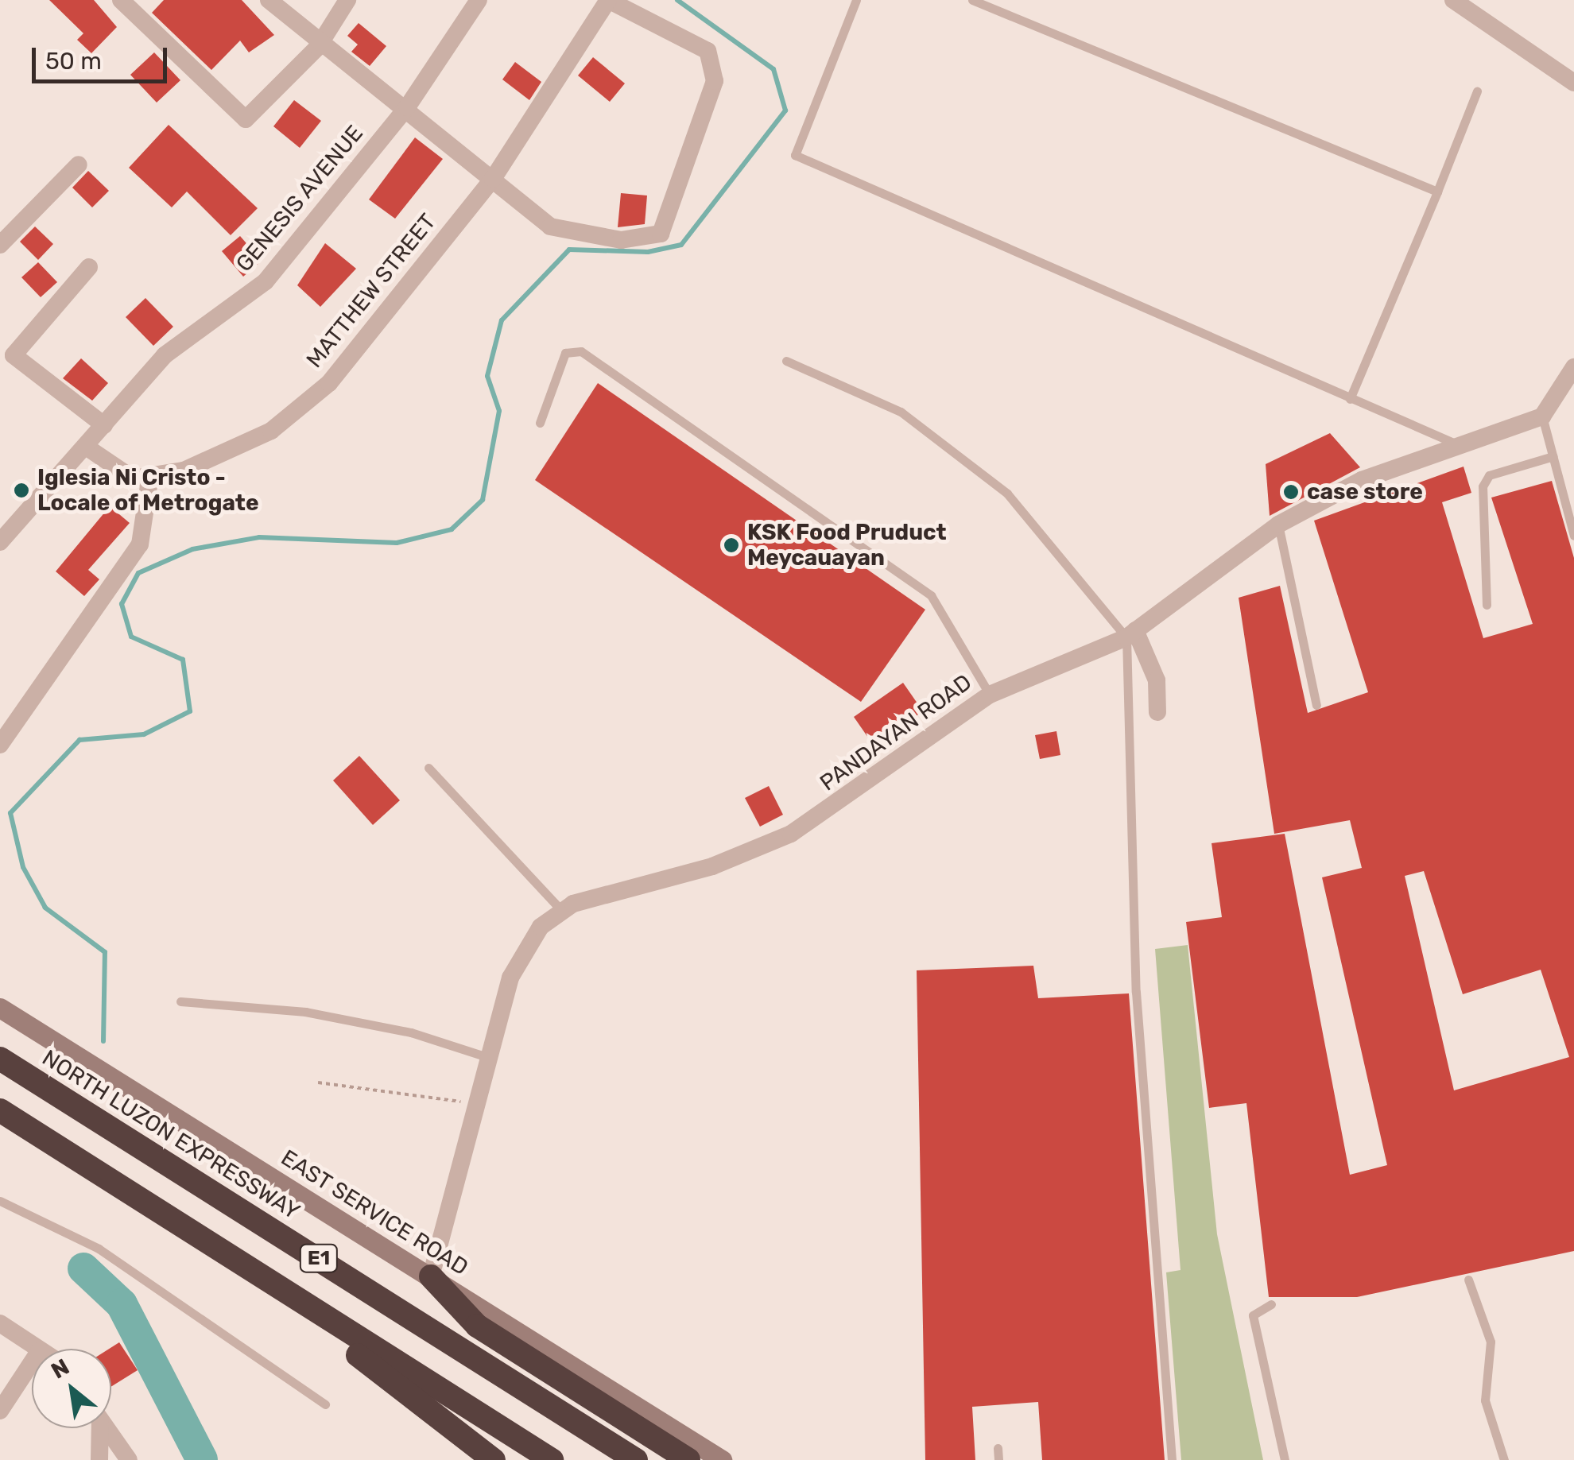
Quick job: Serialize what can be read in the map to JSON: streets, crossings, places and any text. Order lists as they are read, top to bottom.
{
  "streets": {
    "highway": ["NORTH LUZON EXPRESSWAY", "E1"],
    "main road": ["EAST SERVICE ROAD"],
    "street": ["GENESIS AVENUE", "MATTHEW STREET", "PANDAYAN ROAD"]
  },
  "crossings": [
    ["GENESIS AVENUE", "MATTHEW STREET"],
    ["PANDAYAN ROAD", "EAST SERVICE ROAD"]
  ],
  "places": ["Iglesia Ni Cristo - Locale of Metrogate", "case store", "KSK Food Pruduct Meycauayan"],
  "scale_bar": "50 m",
  "north": "top left"
}
